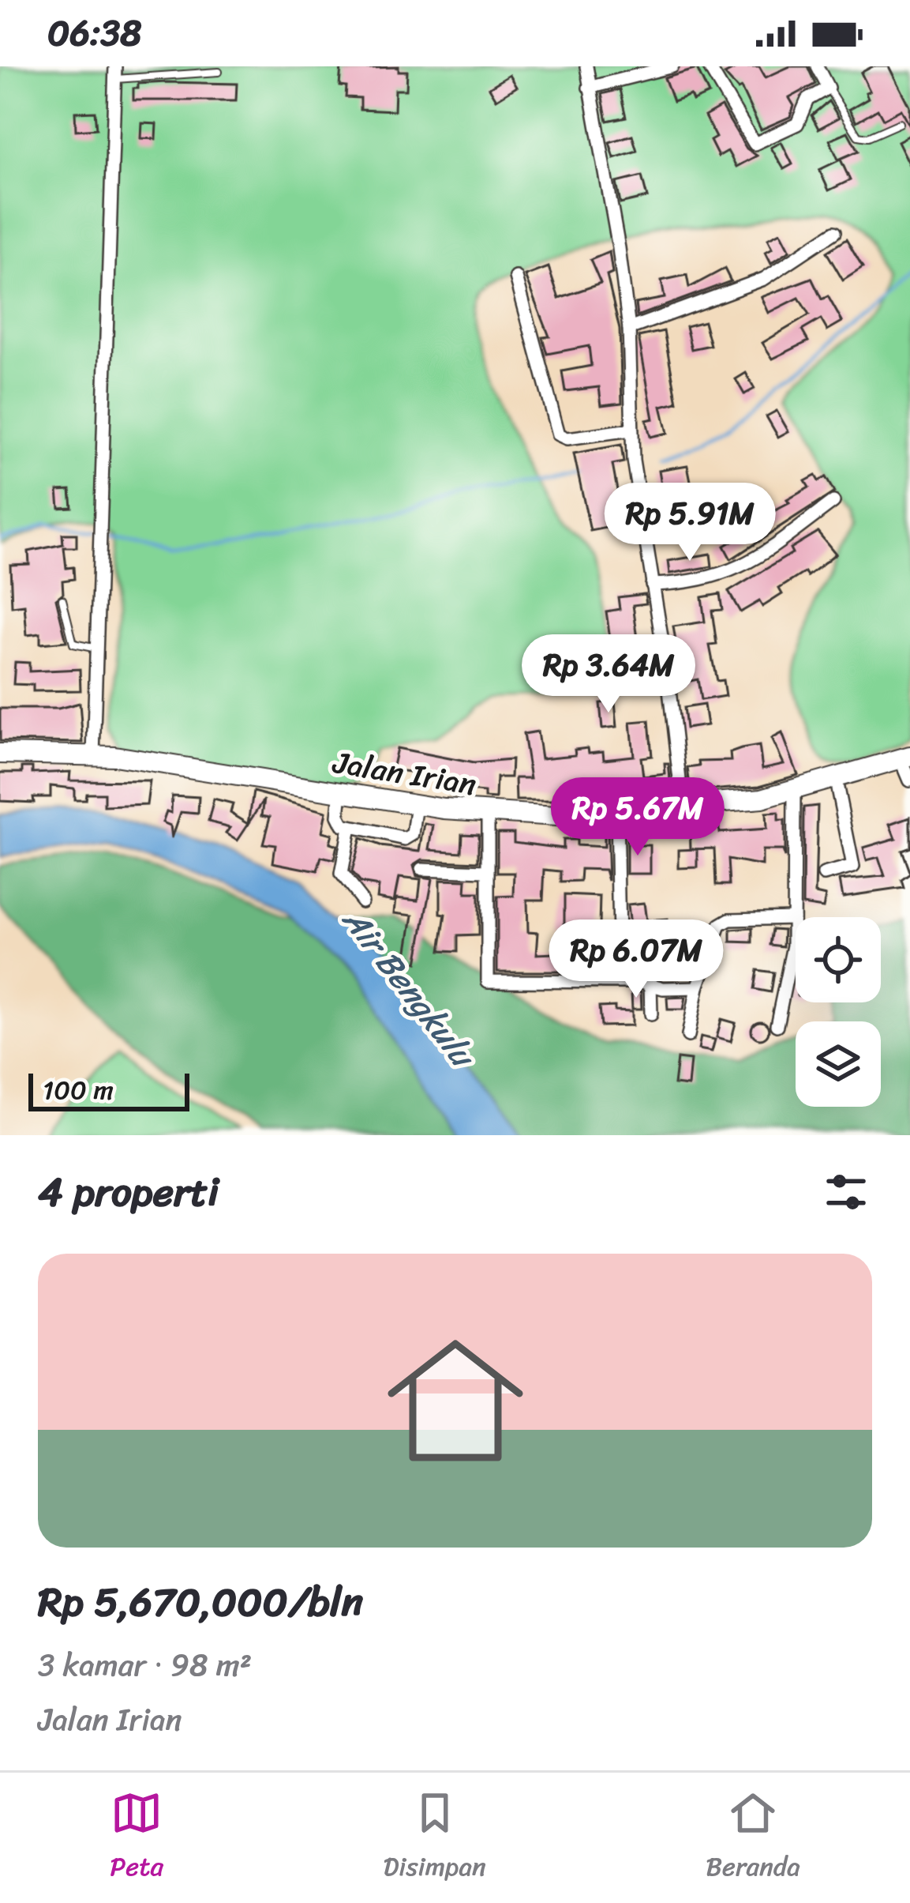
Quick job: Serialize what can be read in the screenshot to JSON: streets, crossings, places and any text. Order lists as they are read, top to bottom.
{
  "streets": {
    "main road": ["Jalan Irian"]
  },
  "water": ["Air Bengkulu"],
  "scale_bar": "100 m",
  "page": {
    "status": "06:38",
    "price": [
      "Rp 5.91M",
      "Rp 3.64M",
      "Rp 5.67M",
      "Rp 6.07M"
    ],
    "scale": "100 m",
    "heading": "4 properti",
    "list": [
      {
        "name": "Rp 5,670,000/bln",
        "note": "3 kamar · 98 m² · Jalan Irian"
      }
    ],
    "tabs": ["Peta", "Disimpan", "Beranda"]
  }
}
